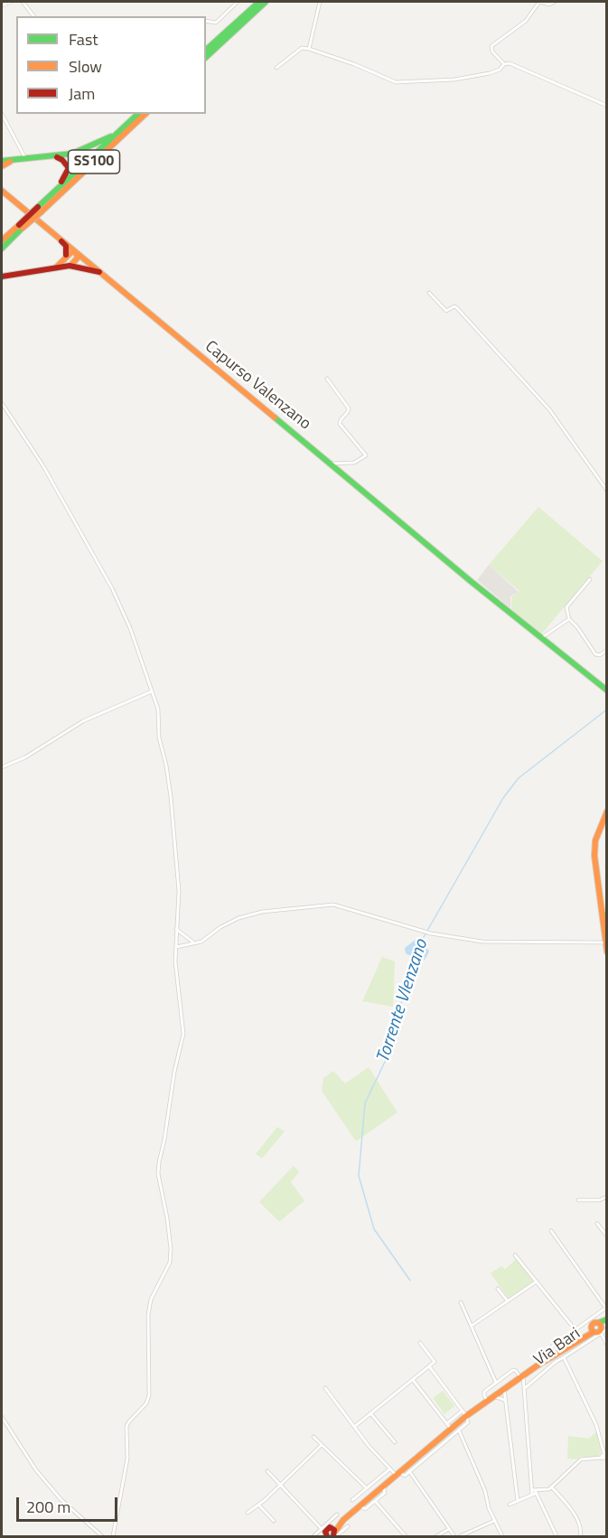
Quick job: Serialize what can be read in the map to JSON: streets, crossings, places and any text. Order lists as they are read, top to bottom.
{
  "streets": {
    "main road": ["SS100", "Capurso Valenzano", "Via Bari"]
  },
  "water": ["Torrente Vlenzano"],
  "legend": ["Fast", "Slow", "Jam"],
  "scale_bar": "200 m"
}
